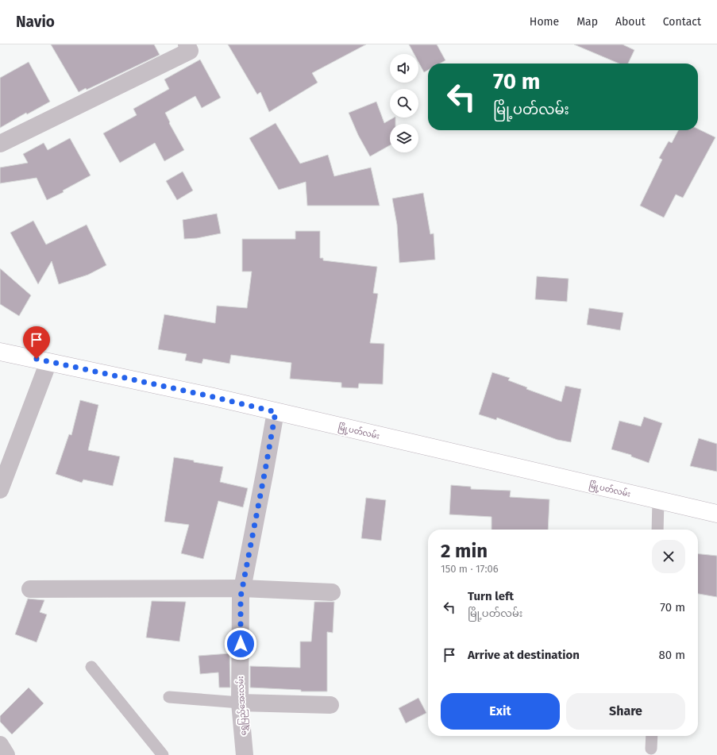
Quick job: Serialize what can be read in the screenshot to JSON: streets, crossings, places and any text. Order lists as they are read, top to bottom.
{
  "streets": {
    "main road": ["မြို့ပတ်လမ်း"],
    "street": ["ရွှေပြည်အေးလမ်း"]
  },
  "crossings": [
    ["မြို့ပတ်လမ်း", "ရွှေပြည်အေးလမ်း"]
  ],
  "page": {
    "header": "Navio",
    "nav": [
      "Home",
      "Map",
      "About",
      "Contact"
    ],
    "turn": ["70 m", "မြို့ပတ်လမ်း"],
    "heading": ["2 min", "150 m · 17:06"],
    "list": [
      {
        "name": "Turn left",
        "note": "မြို့ပတ်လမ်း",
        "value": "70 m"
      },
      {
        "name": "Arrive at destination",
        "value": "80 m"
      }
    ],
    "buttons": ["Exit", "Share"]
  }
}
